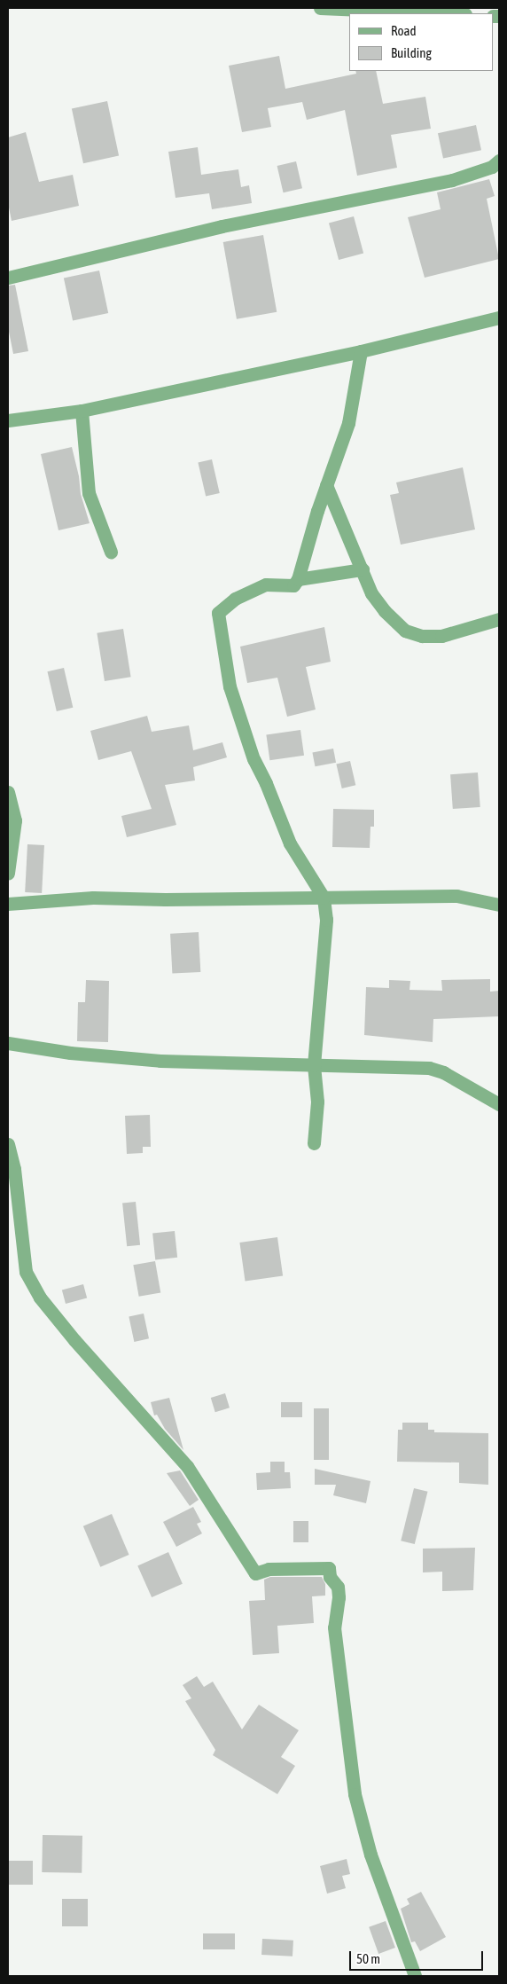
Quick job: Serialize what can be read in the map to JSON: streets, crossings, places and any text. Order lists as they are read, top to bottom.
{
  "legend": ["Road", "Building"],
  "scale_bar": "50 m"
}
